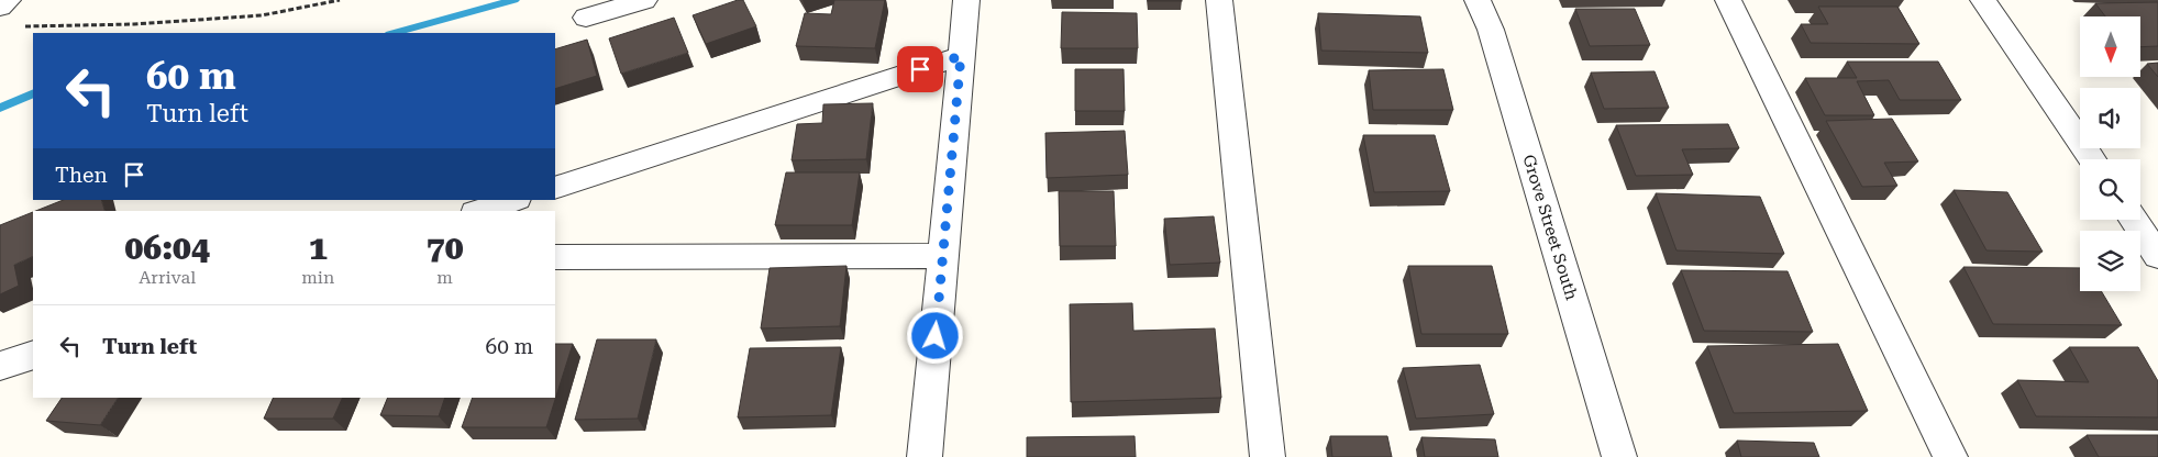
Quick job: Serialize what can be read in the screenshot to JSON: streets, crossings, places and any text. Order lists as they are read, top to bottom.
{
  "streets": {
    "street": ["Grove Street South"]
  },
  "north": "bottom",
  "page": {
    "turn": ["60 m", "Turn left"],
    "then": "Then",
    "eta": [
      "06:04",
      "Arrival",
      "1",
      "min",
      "70",
      "m"
    ],
    "list": [
      {
        "name": "Turn left",
        "value": "60 m"
      }
    ]
  }
}
